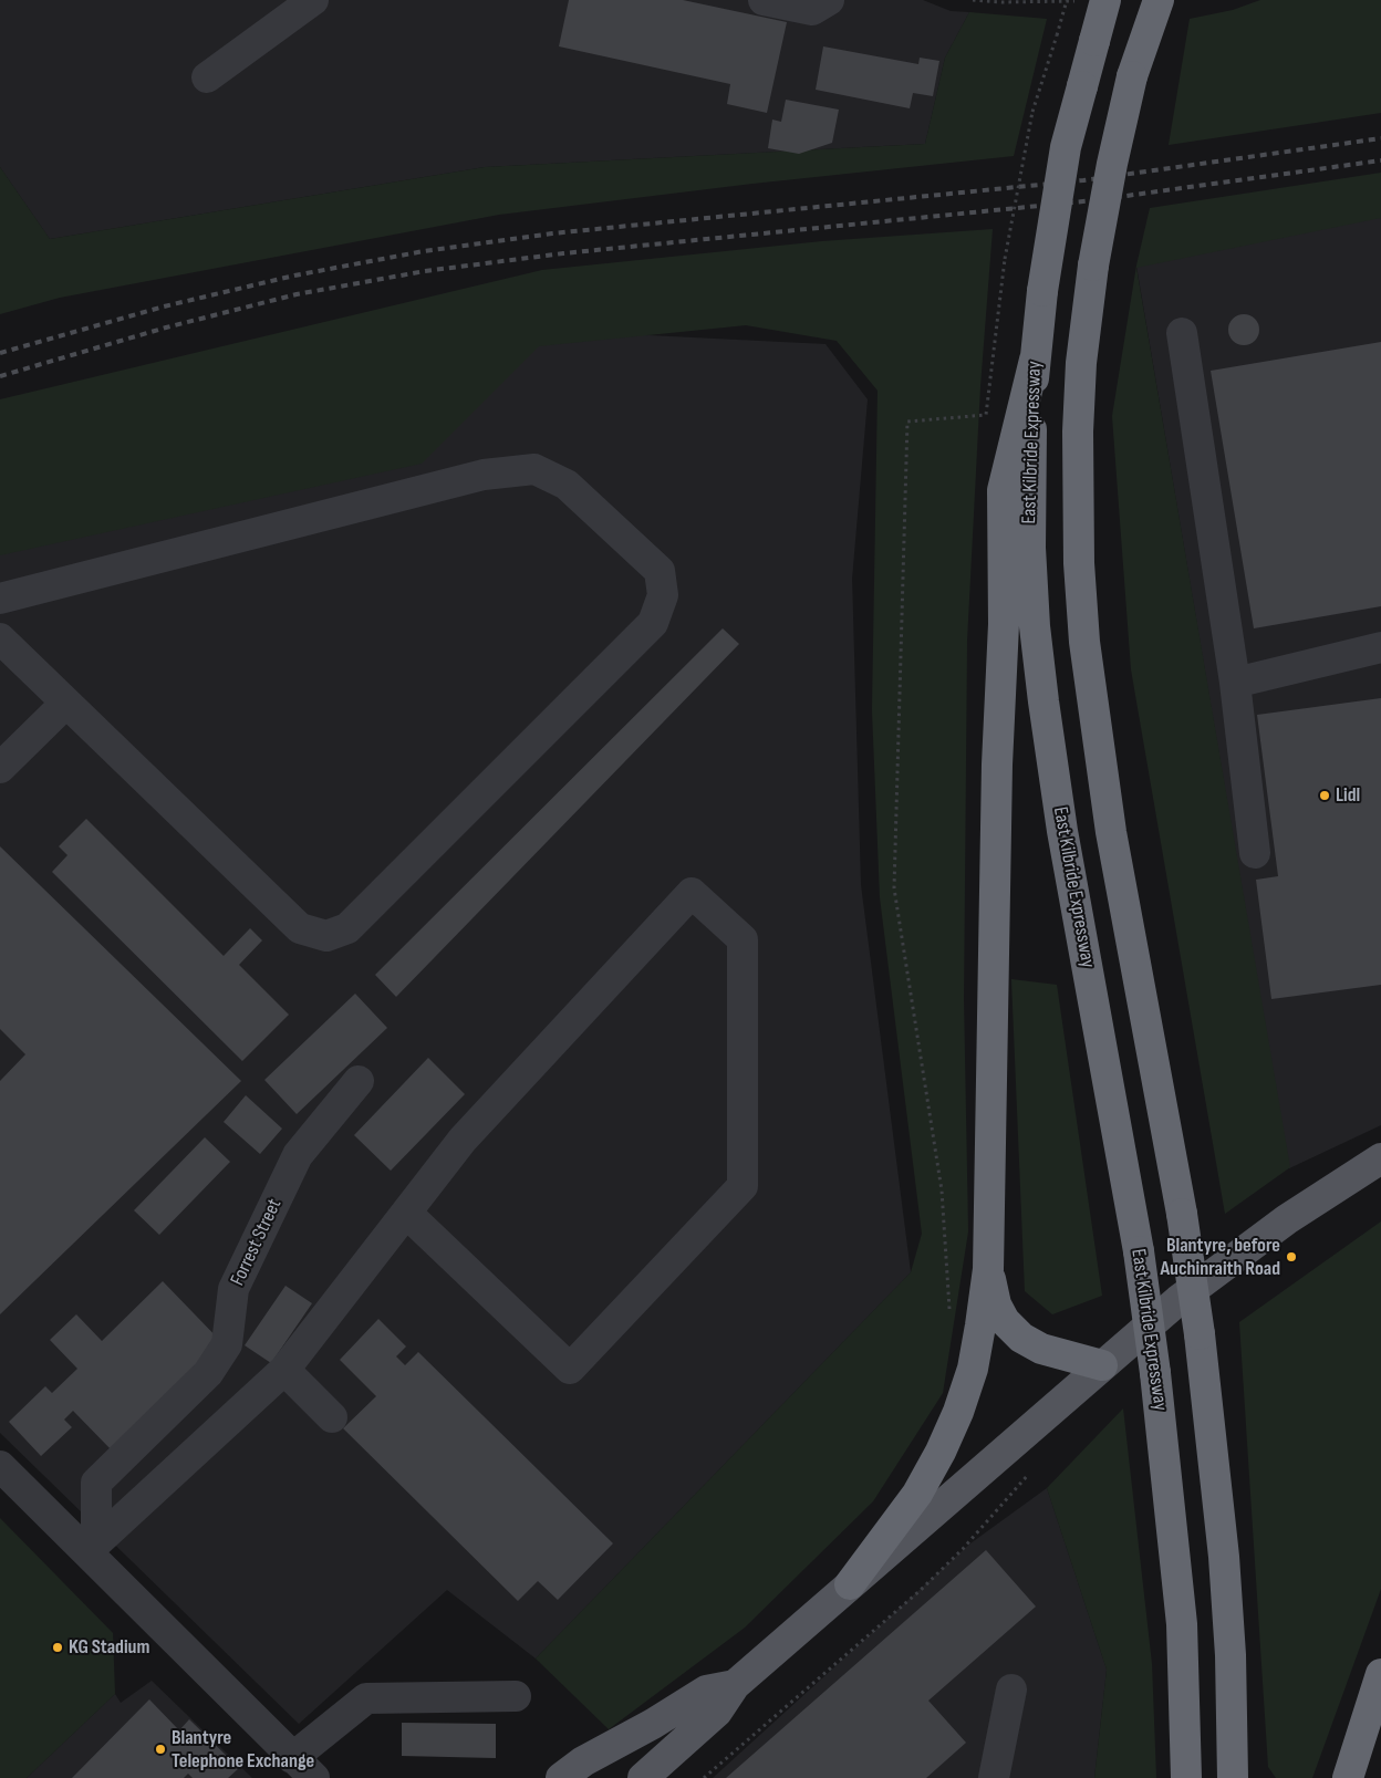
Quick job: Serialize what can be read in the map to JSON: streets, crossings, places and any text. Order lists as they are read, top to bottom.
{
  "streets": {
    "highway": ["East Kilbride Expressway"],
    "street": ["Forrest Street"]
  },
  "places": [
    "Lidl",
    "Blantyre, before Auchinraith Road",
    "KG Stadium",
    "Blantyre Telephone Exchange"
  ]
}
